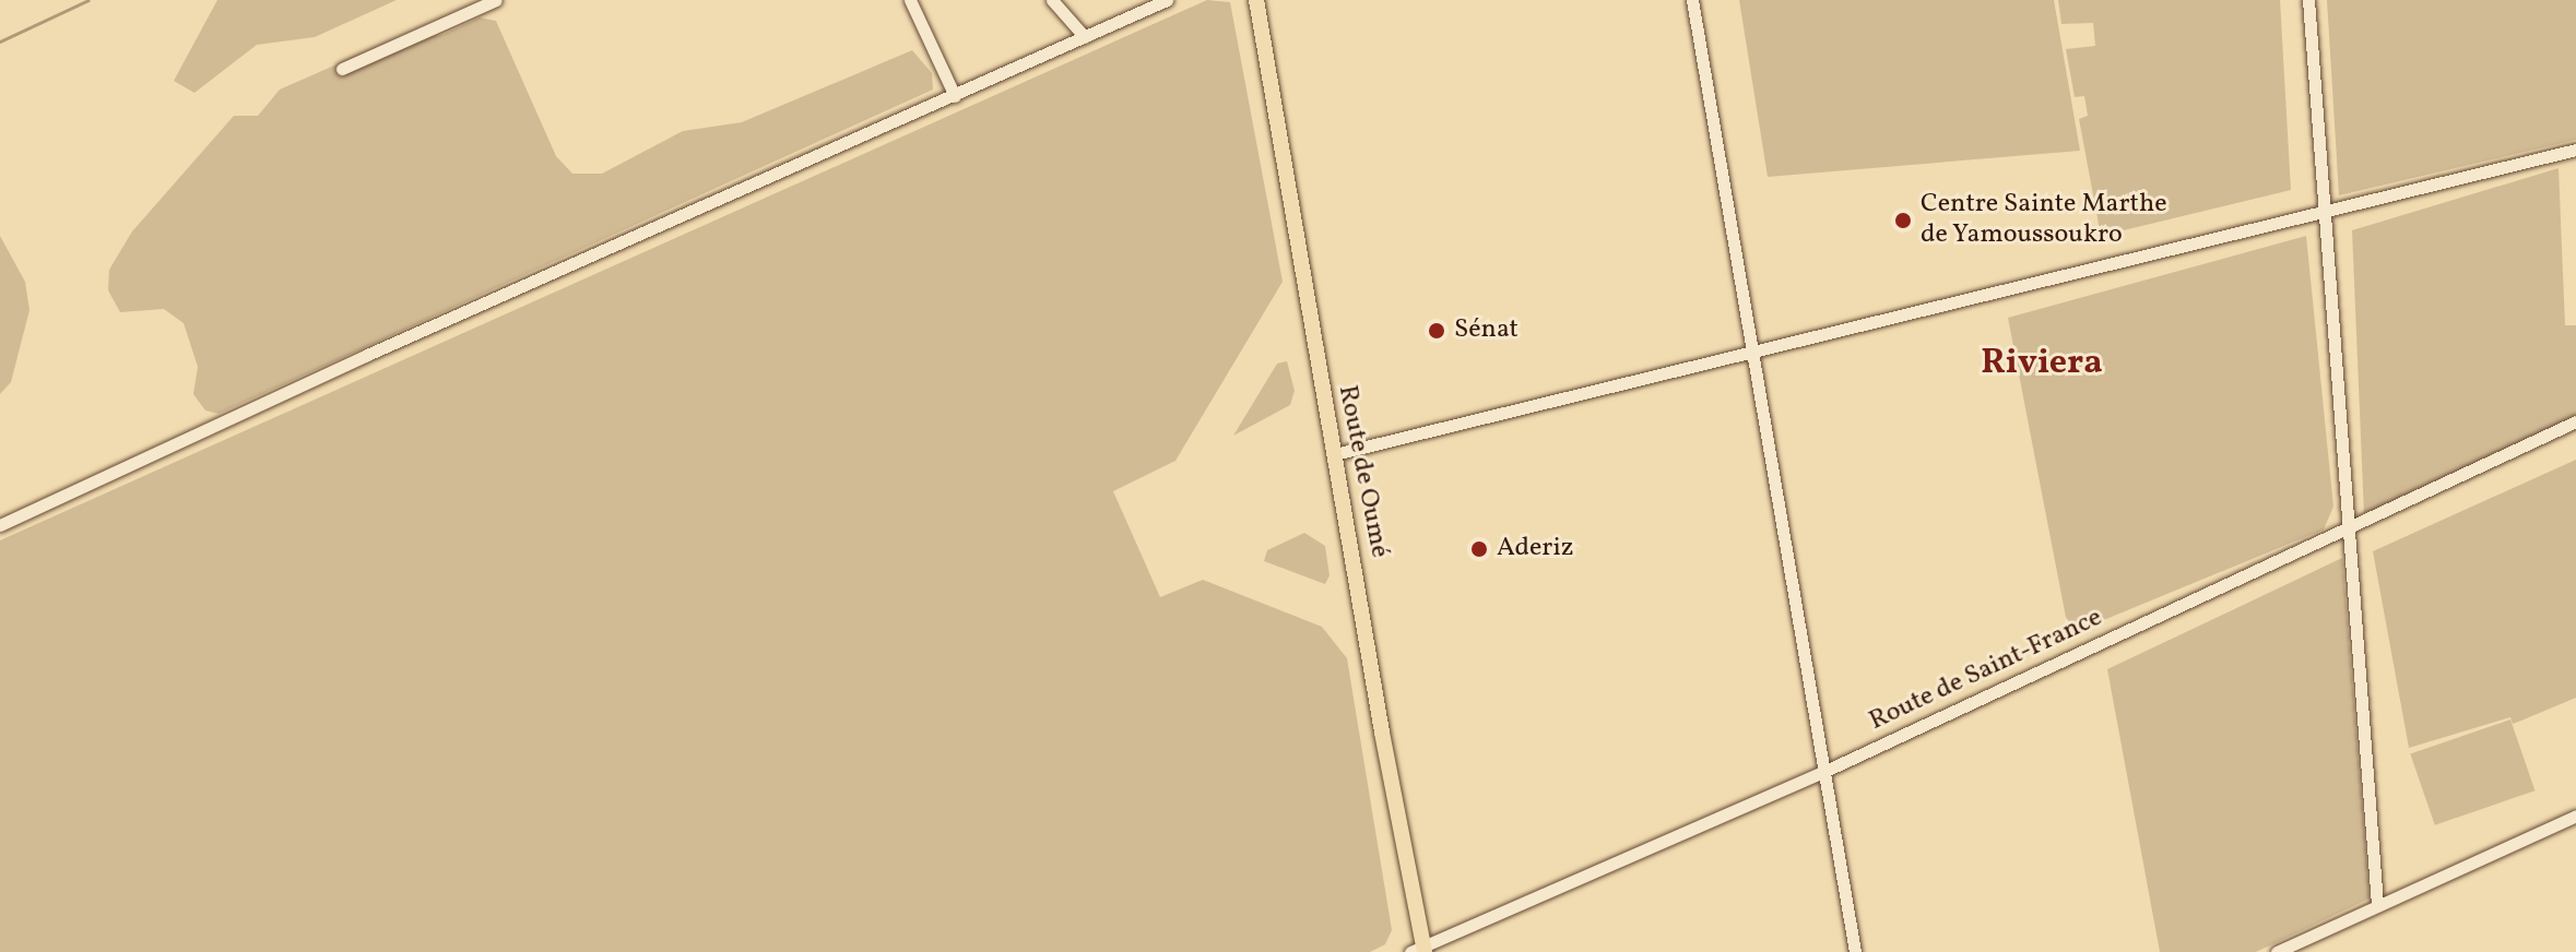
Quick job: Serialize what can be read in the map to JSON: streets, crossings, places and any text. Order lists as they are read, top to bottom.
{
  "streets": {
    "main road": ["Route de Oumé"],
    "street": ["Route de Saint-France"]
  },
  "crossings": [
    ["Route de Oumé", "Route de Saint-France"]
  ],
  "districts": ["Riviera"],
  "places": ["Centre Sainte Marthe de Yamoussoukro", "Sénat", "Aderiz"]
}
